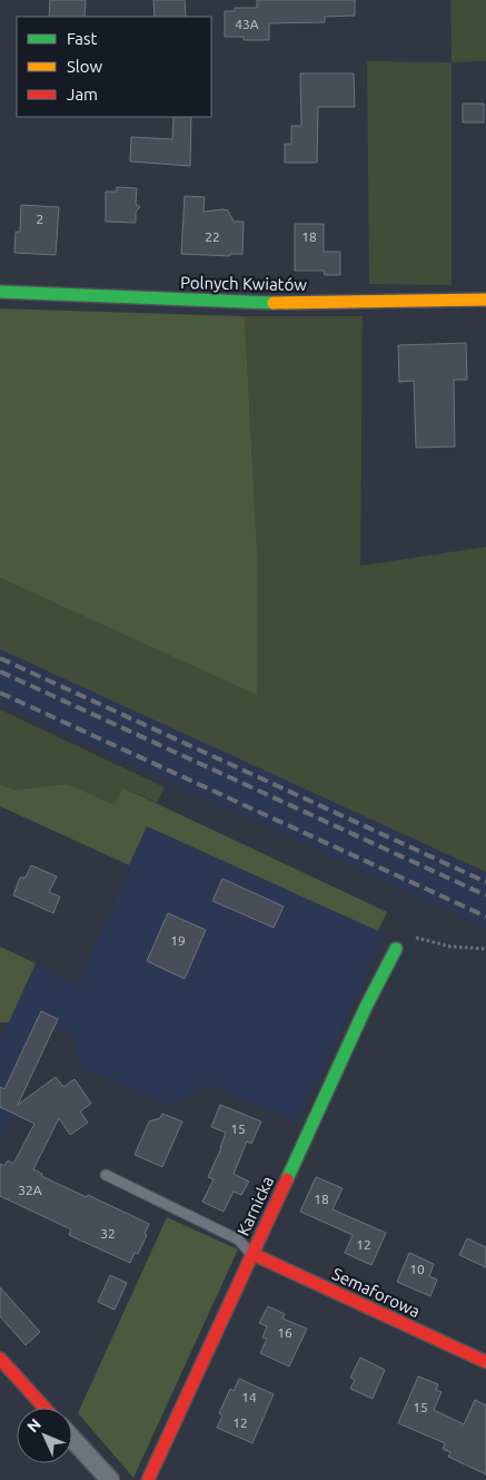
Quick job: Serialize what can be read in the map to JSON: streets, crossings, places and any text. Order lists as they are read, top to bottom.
{
  "streets": {
    "street": ["Polnych Kwiatów", "Karnicka", "Semaforowa"]
  },
  "crossings": [
    ["Karnicka", "Semaforowa"]
  ],
  "house_numbers": [
    "43A",
    "2",
    "22",
    "18",
    "19",
    "15",
    "32A",
    "18",
    "32",
    "12",
    "10",
    "16",
    "14",
    "15",
    "12"
  ],
  "legend": ["Fast", "Slow", "Jam"],
  "north": "top left"
}
